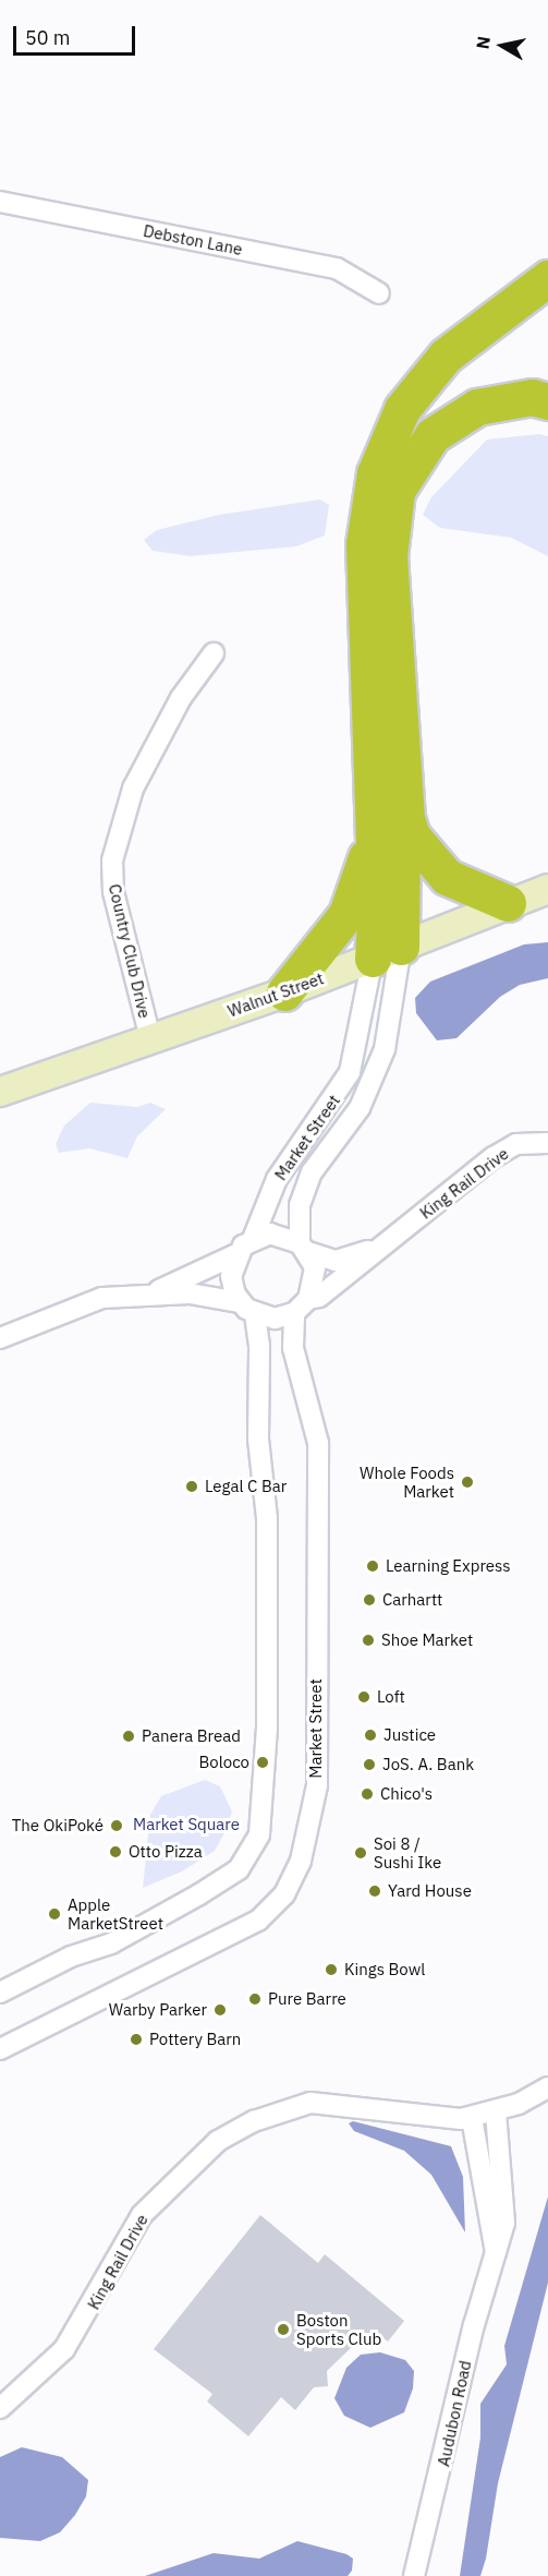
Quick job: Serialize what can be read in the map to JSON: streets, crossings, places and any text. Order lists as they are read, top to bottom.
{
  "streets": {
    "main road": ["Walnut Street"],
    "street": [
      "Debston Lane",
      "Country Club Drive",
      "Market Street",
      "King Rail Drive",
      "Audubon Road"
    ]
  },
  "crossings": [
    ["Country Club Drive", "Walnut Street"],
    ["Walnut Street", "Market Street"],
    ["Market Street", "King Rail Drive"],
    ["King Rail Drive", "Audubon Road"]
  ],
  "parks": ["Market Square"],
  "places": [
    "Whole Foods Market",
    "Legal C Bar",
    "Learning Express",
    "Carhartt",
    "Shoe Market",
    "Loft",
    "Justice",
    "Panera Bread",
    "Boloco",
    "JoS. A. Bank",
    "Chico's",
    "The OkiPoké",
    "Otto Pizza",
    "Soi 8 / Sushi Ike",
    "Yard House",
    "Apple MarketStreet",
    "Kings Bowl",
    "Pure Barre",
    "Warby Parker",
    "Pottery Barn",
    "Boston Sports Club"
  ],
  "scale_bar": "50 m",
  "north": "left"
}
